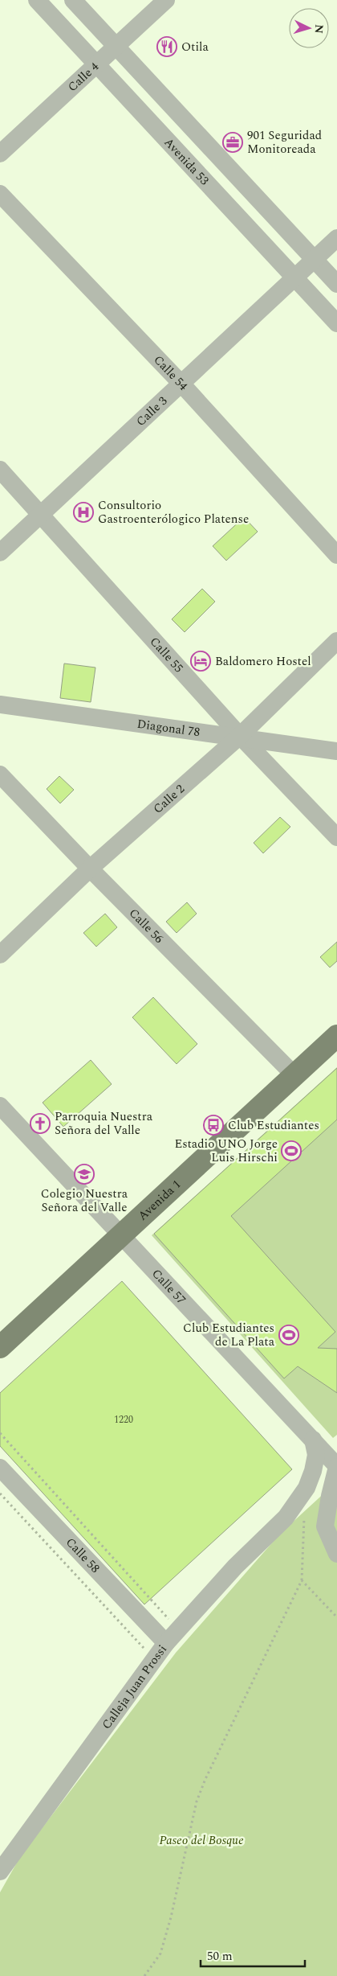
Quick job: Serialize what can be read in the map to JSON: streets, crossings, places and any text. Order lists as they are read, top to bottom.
{
  "streets": {
    "main road": ["Avenida 1"],
    "street": [
      "Calle 4",
      "Avenida 53",
      "Calle 54",
      "Calle 3",
      "Calle 55",
      "Diagonal 78",
      "Calle 2",
      "Calle 56",
      "Calle 57",
      "Calle 58",
      "Calleja Juan Prossi"
    ]
  },
  "crossings": [
    ["Calle 4", "Avenida 53"],
    ["Avenida 53", "Calle 3"],
    ["Calle 54", "Calle 3"],
    ["Calle 3", "Calle 55"],
    ["Calle 55", "Diagonal 78"],
    ["Calle 55", "Calle 2"],
    ["Diagonal 78", "Calle 2"],
    ["Calle 2", "Calle 56"],
    ["Calle 56", "Avenida 1"],
    ["Avenida 1", "Calle 57"],
    ["Calle 57", "Calleja Juan Prossi"],
    ["Calle 58", "Calleja Juan Prossi"]
  ],
  "parks": ["Paseo del Bosque"],
  "places": {
    "restaurant": ["Otila"],
    "office": ["901 Seguridad Monitoreada"],
    "hospital": ["Consultorio Gastroenterólogico Platense"],
    "hotel": ["Baldomero Hostel"],
    "church": ["Parroquia Nuestra Señora del Valle"],
    "bus stop": ["Club Estudiantes"],
    "sports": ["Estadio UNO Jorge Luis Hirschi", "Club Estudiantes de La Plata"],
    "school or university": ["Colegio Nuestra Señora del Valle"]
  },
  "house_numbers": ["1220"],
  "scale_bar": "50 m",
  "north": "right"
}
